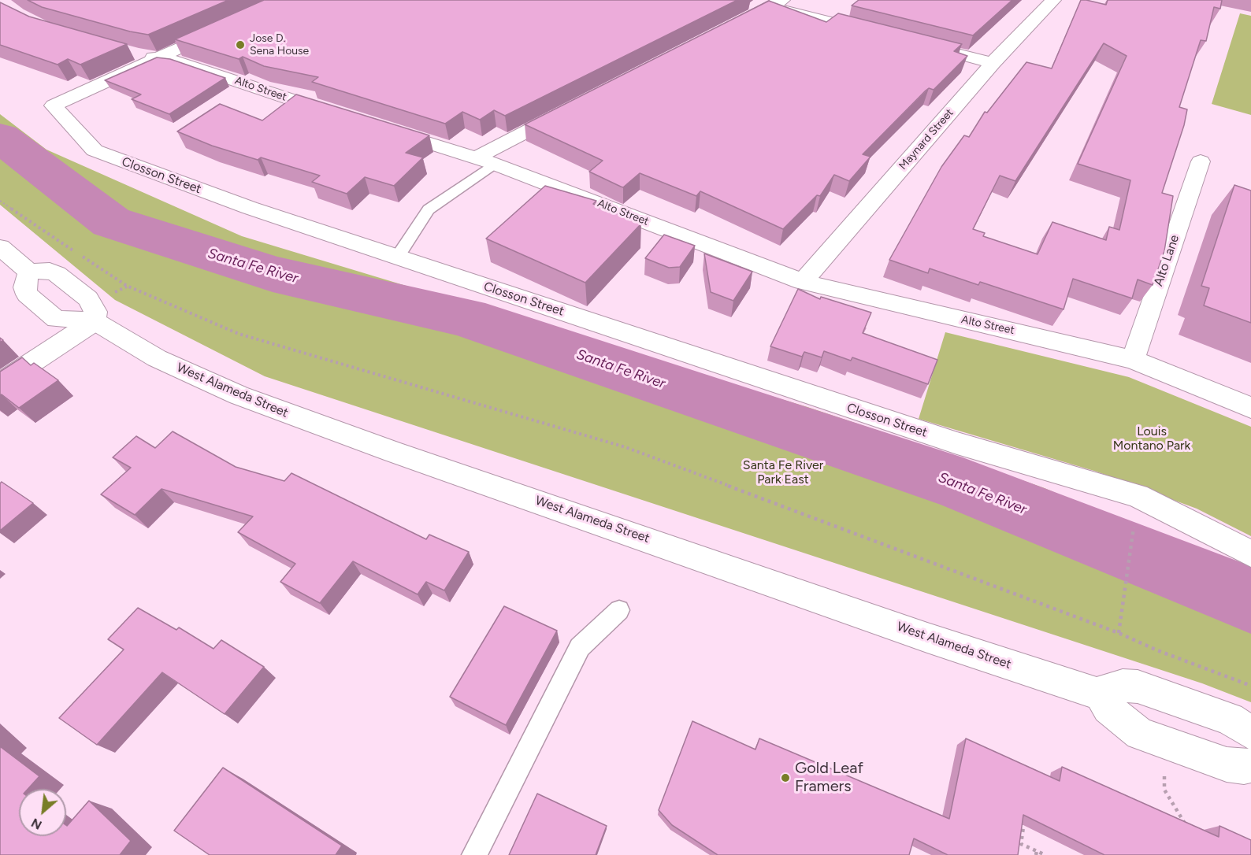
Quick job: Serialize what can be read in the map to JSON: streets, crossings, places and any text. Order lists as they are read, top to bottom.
{
  "streets": {
    "street": [
      "Alto Street",
      "Maynard Street",
      "Closson Street",
      "Alto Lane",
      "West Alameda Street"
    ]
  },
  "crossings": [
    ["Alto Street", "Maynard Street"],
    ["Alto Street", "Closson Street"],
    ["Alto Street", "Alto Lane"]
  ],
  "water": ["Santa Fe River"],
  "parks": ["Louis Montano Park", "Santa Fe River Park East"],
  "places": ["Jose D. Sena House", "Gold Leaf Framers"],
  "north": "bottom left"
}
